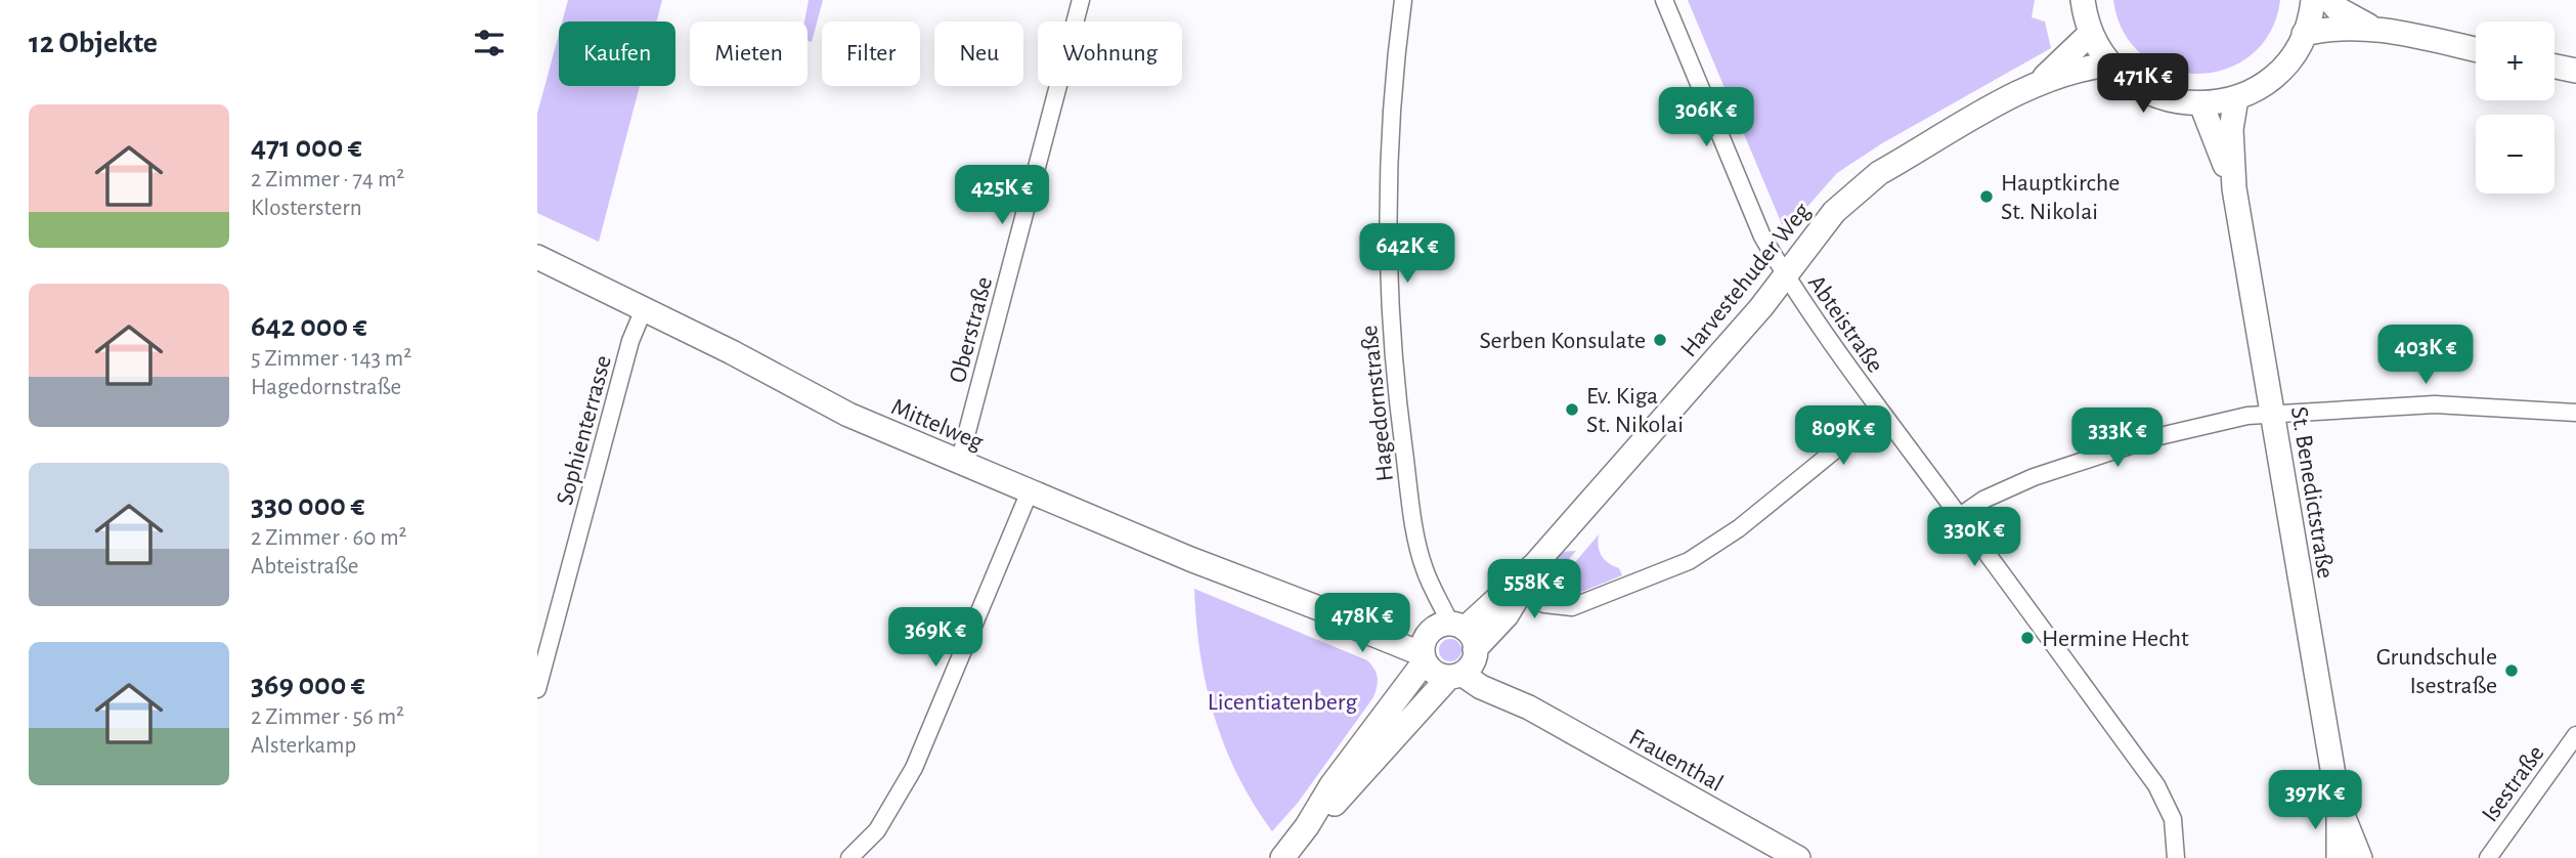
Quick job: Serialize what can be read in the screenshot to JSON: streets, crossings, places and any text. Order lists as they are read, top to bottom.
{
  "streets": {
    "street": [
      "Harvestehuder Weg",
      "Abteistraße",
      "Oberstraße",
      "Hagedornstraße",
      "Mittelweg",
      "Sophienterrasse",
      "St. Benedictstraße",
      "Frauenthal",
      "Isestraße"
    ]
  },
  "crossings": [
    ["Harvestehuder Weg", "Abteistraße"],
    ["Harvestehuder Weg", "Hagedornstraße"],
    ["Harvestehuder Weg", "Mittelweg"],
    ["Harvestehuder Weg", "Frauenthal"],
    ["Oberstraße", "Mittelweg"],
    ["Hagedornstraße", "Frauenthal"],
    ["Mittelweg", "Sophienterrasse"]
  ],
  "parks": ["Licentiatenberg"],
  "places": [
    "Hauptkirche St. Nikolai",
    "Serben Konsulate",
    "Ev. Kiga St. Nikolai",
    "Hermine Hecht",
    "Grundschule Isestraße"
  ],
  "page": {
    "heading": "12 Objekte",
    "map_buttons": ["+", "−"],
    "chip": [
      "Kaufen",
      "Mieten",
      "Filter",
      "Neu",
      "Wohnung"
    ],
    "price": [
      "471K €",
      "306K €",
      "425K €",
      "642K €",
      "403K €",
      "809K €",
      "333K €",
      "330K €",
      "558K €",
      "478K €",
      "369K €",
      "397K €"
    ],
    "list": [
      {
        "name": "471 000 €",
        "note": "2 Zimmer · 74 m² · Klosterstern"
      },
      {
        "name": "642 000 €",
        "note": "5 Zimmer · 143 m² · Hagedornstraße"
      },
      {
        "name": "330 000 €",
        "note": "2 Zimmer · 60 m² · Abteistraße"
      },
      {
        "name": "369 000 €",
        "note": "2 Zimmer · 56 m² · Alsterkamp"
      }
    ]
  }
}
